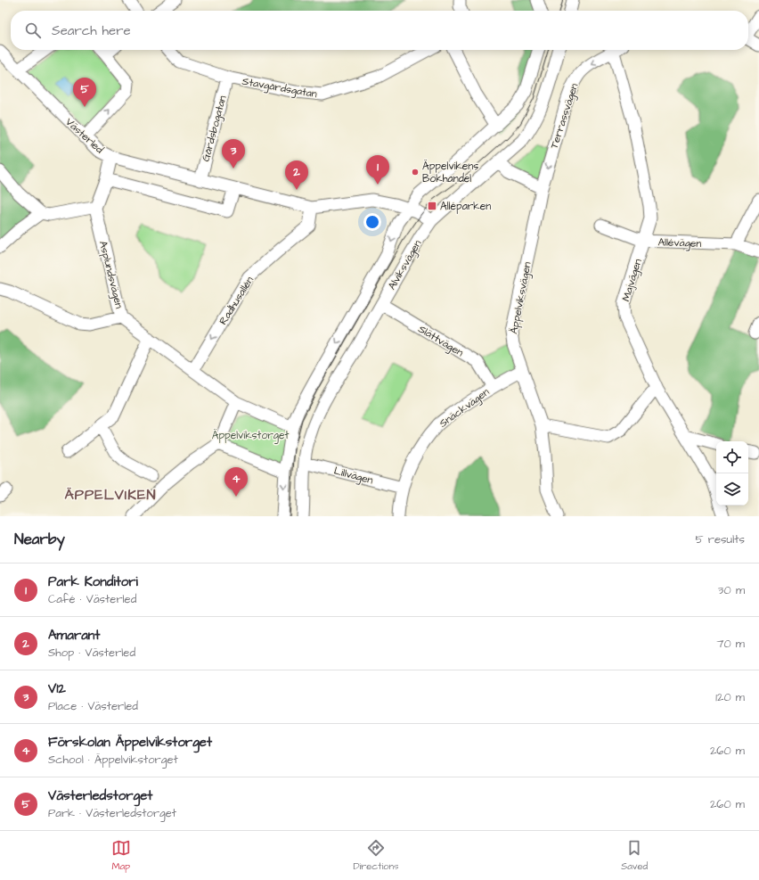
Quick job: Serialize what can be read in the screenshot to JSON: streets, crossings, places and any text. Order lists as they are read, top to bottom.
{
  "streets": {
    "street": [
      "Stavgårdsgatan",
      "Terrassvägen",
      "Gårdsbogatan",
      "Västerled",
      "Allévägen",
      "Alviksvägen",
      "Asplundsvägen",
      "Majvägen",
      "Äppelviksvägen",
      "Radhusallén",
      "Slättvägen",
      "Snäckvägen",
      "Lillvägen"
    ]
  },
  "crossings": [
    ["Stavgårdsgatan", "Gårdsbogatan"],
    ["Terrassvägen", "Äppelviksvägen"],
    ["Gårdsbogatan", "Västerled"],
    ["Västerled", "Alviksvägen"],
    ["Västerled", "Radhusallén"],
    ["Allévägen", "Majvägen"],
    ["Alviksvägen", "Slättvägen"],
    ["Alviksvägen", "Lillvägen"],
    ["Asplundsvägen", "Radhusallén"],
    ["Äppelviksvägen", "Snäckvägen"],
    ["Slättvägen", "Snäckvägen"],
    ["Snäckvägen", "Lillvägen"]
  ],
  "one_way": ["Terrassvägen", "Radhusallén"],
  "districts": ["ÄPPELVIKEN"],
  "parks": ["Äppelvikstorget"],
  "places": {
    "other": ["Äppelvikens Bokhandel"],
    "transit": ["Alléparken"]
  },
  "page": {
    "search": "Search here",
    "pins": [
      "5",
      "3",
      "1",
      "2",
      "4"
    ],
    "heading": ["Nearby", "5 results"],
    "list": [
      {
        "mark": "1",
        "name": "Park Konditori",
        "note": "Café · Västerled",
        "value": "30 m"
      },
      {
        "mark": "2",
        "name": "Amarant",
        "note": "Shop · Västerled",
        "value": "70 m"
      },
      {
        "mark": "3",
        "name": "V12",
        "note": "Place · Västerled",
        "value": "120 m"
      },
      {
        "mark": "4",
        "name": "Förskolan Äppelvikstorget",
        "note": "School · Äppelvikstorget",
        "value": "260 m"
      },
      {
        "mark": "5",
        "name": "Västerledstorget",
        "note": "Park · Västerledstorget",
        "value": "260 m"
      }
    ],
    "nav": ["Map", "Directions", "Saved"]
  }
}
